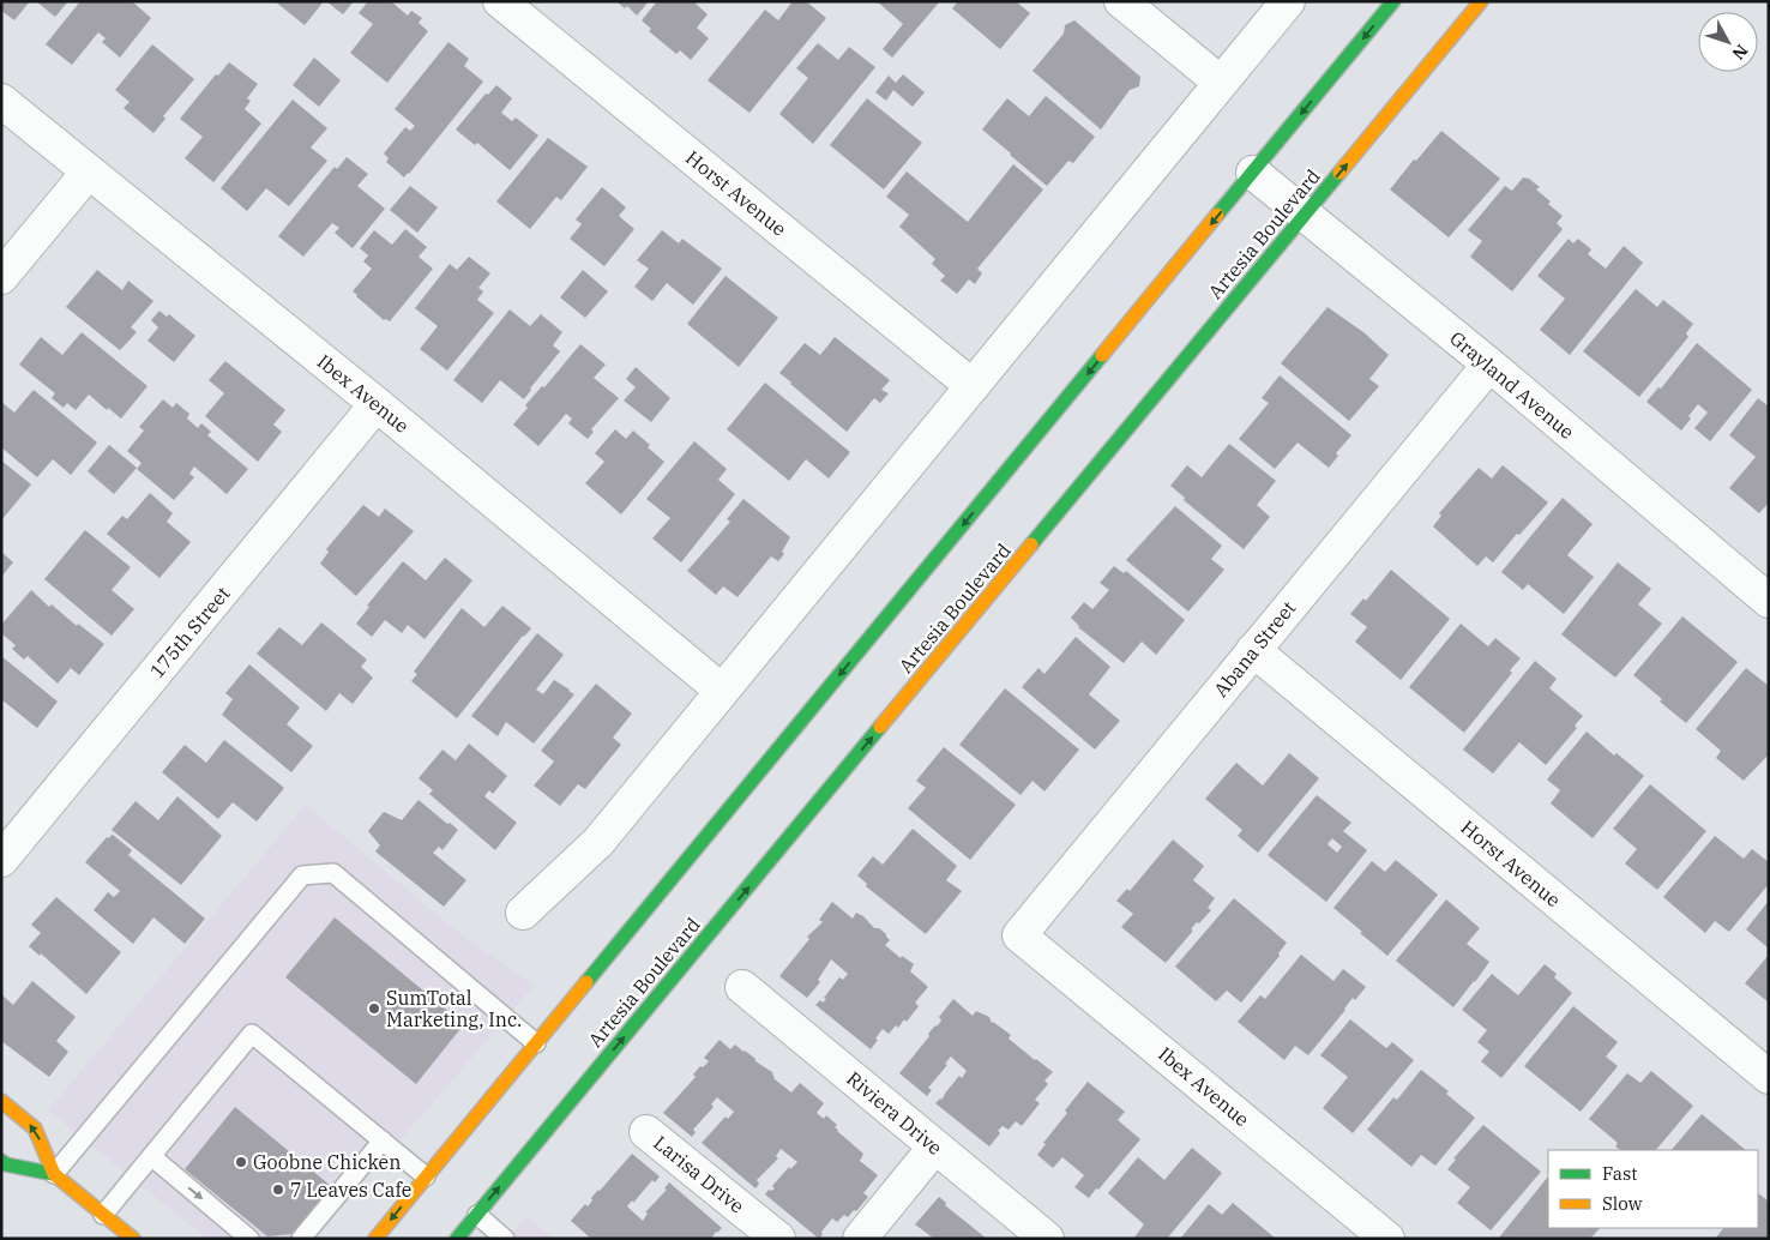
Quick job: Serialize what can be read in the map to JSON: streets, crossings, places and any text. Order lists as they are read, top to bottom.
{
  "streets": {
    "main road": ["Artesia Boulevard"],
    "street": [
      "Horst Avenue",
      "Grayland Avenue",
      "Ibex Avenue",
      "175th Street",
      "Abana Street",
      "Riviera Drive",
      "Larisa Drive"
    ]
  },
  "crossings": [
    ["Horst Avenue", "Abana Street"],
    ["Artesia Boulevard", "Grayland Avenue"],
    ["Grayland Avenue", "Abana Street"],
    ["Ibex Avenue", "175th Street"],
    ["Ibex Avenue", "Abana Street"]
  ],
  "places": ["SumTotal Marketing, Inc.", "Goobne Chicken", "7 Leaves Cafe"],
  "legend": ["Fast", "Slow"],
  "north": "bottom right"
}
